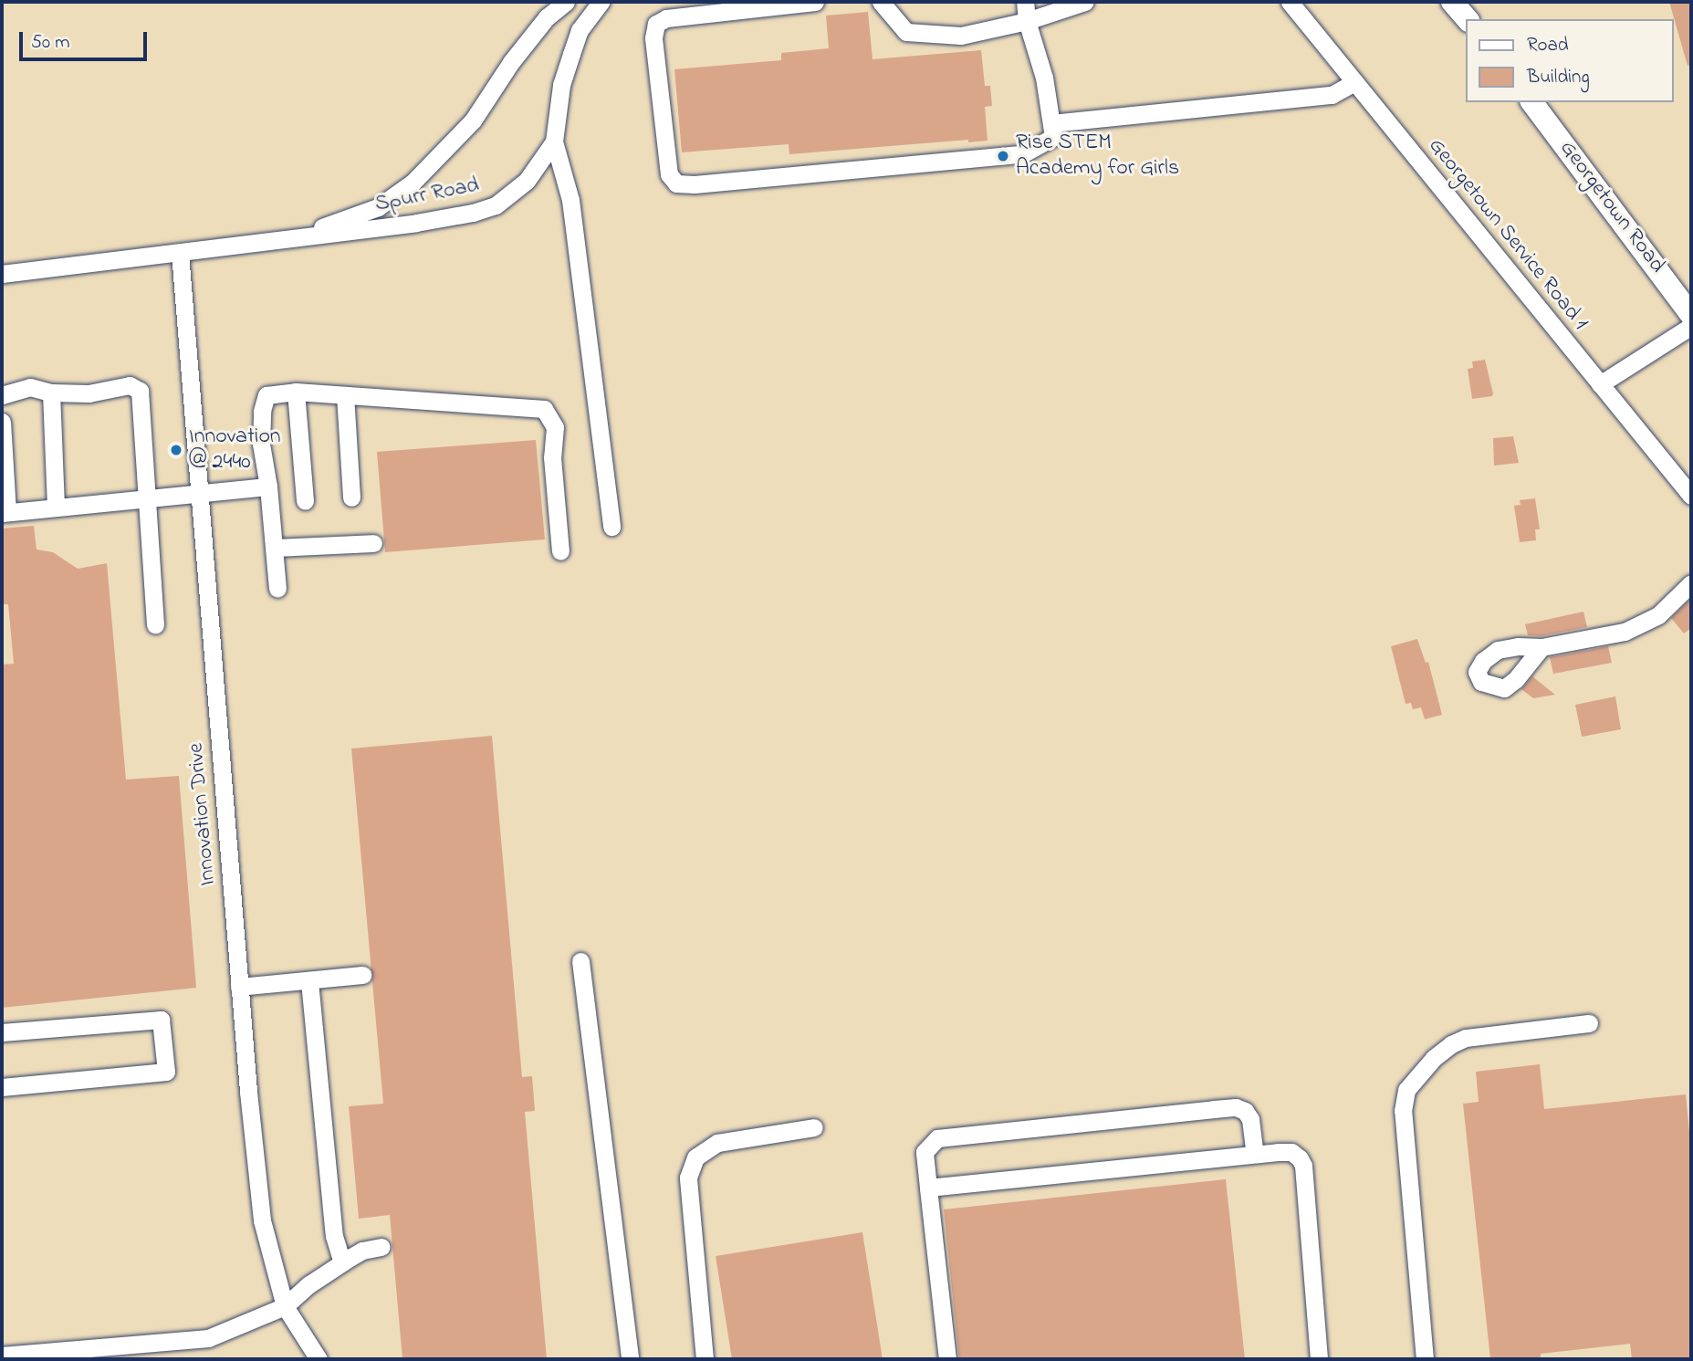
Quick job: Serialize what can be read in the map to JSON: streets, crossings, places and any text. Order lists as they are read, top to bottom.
{
  "streets": {
    "main road": ["Georgetown Road"],
    "street": ["Spurr Road", "Georgetown Service Road 1", "Innovation Drive"]
  },
  "crossings": [
    ["Spurr Road", "Innovation Drive"]
  ],
  "places": ["Rise STEM Academy for Girls", "Innovation @ 2440"],
  "legend": ["Road", "Building"],
  "scale_bar": "50 m"
}
